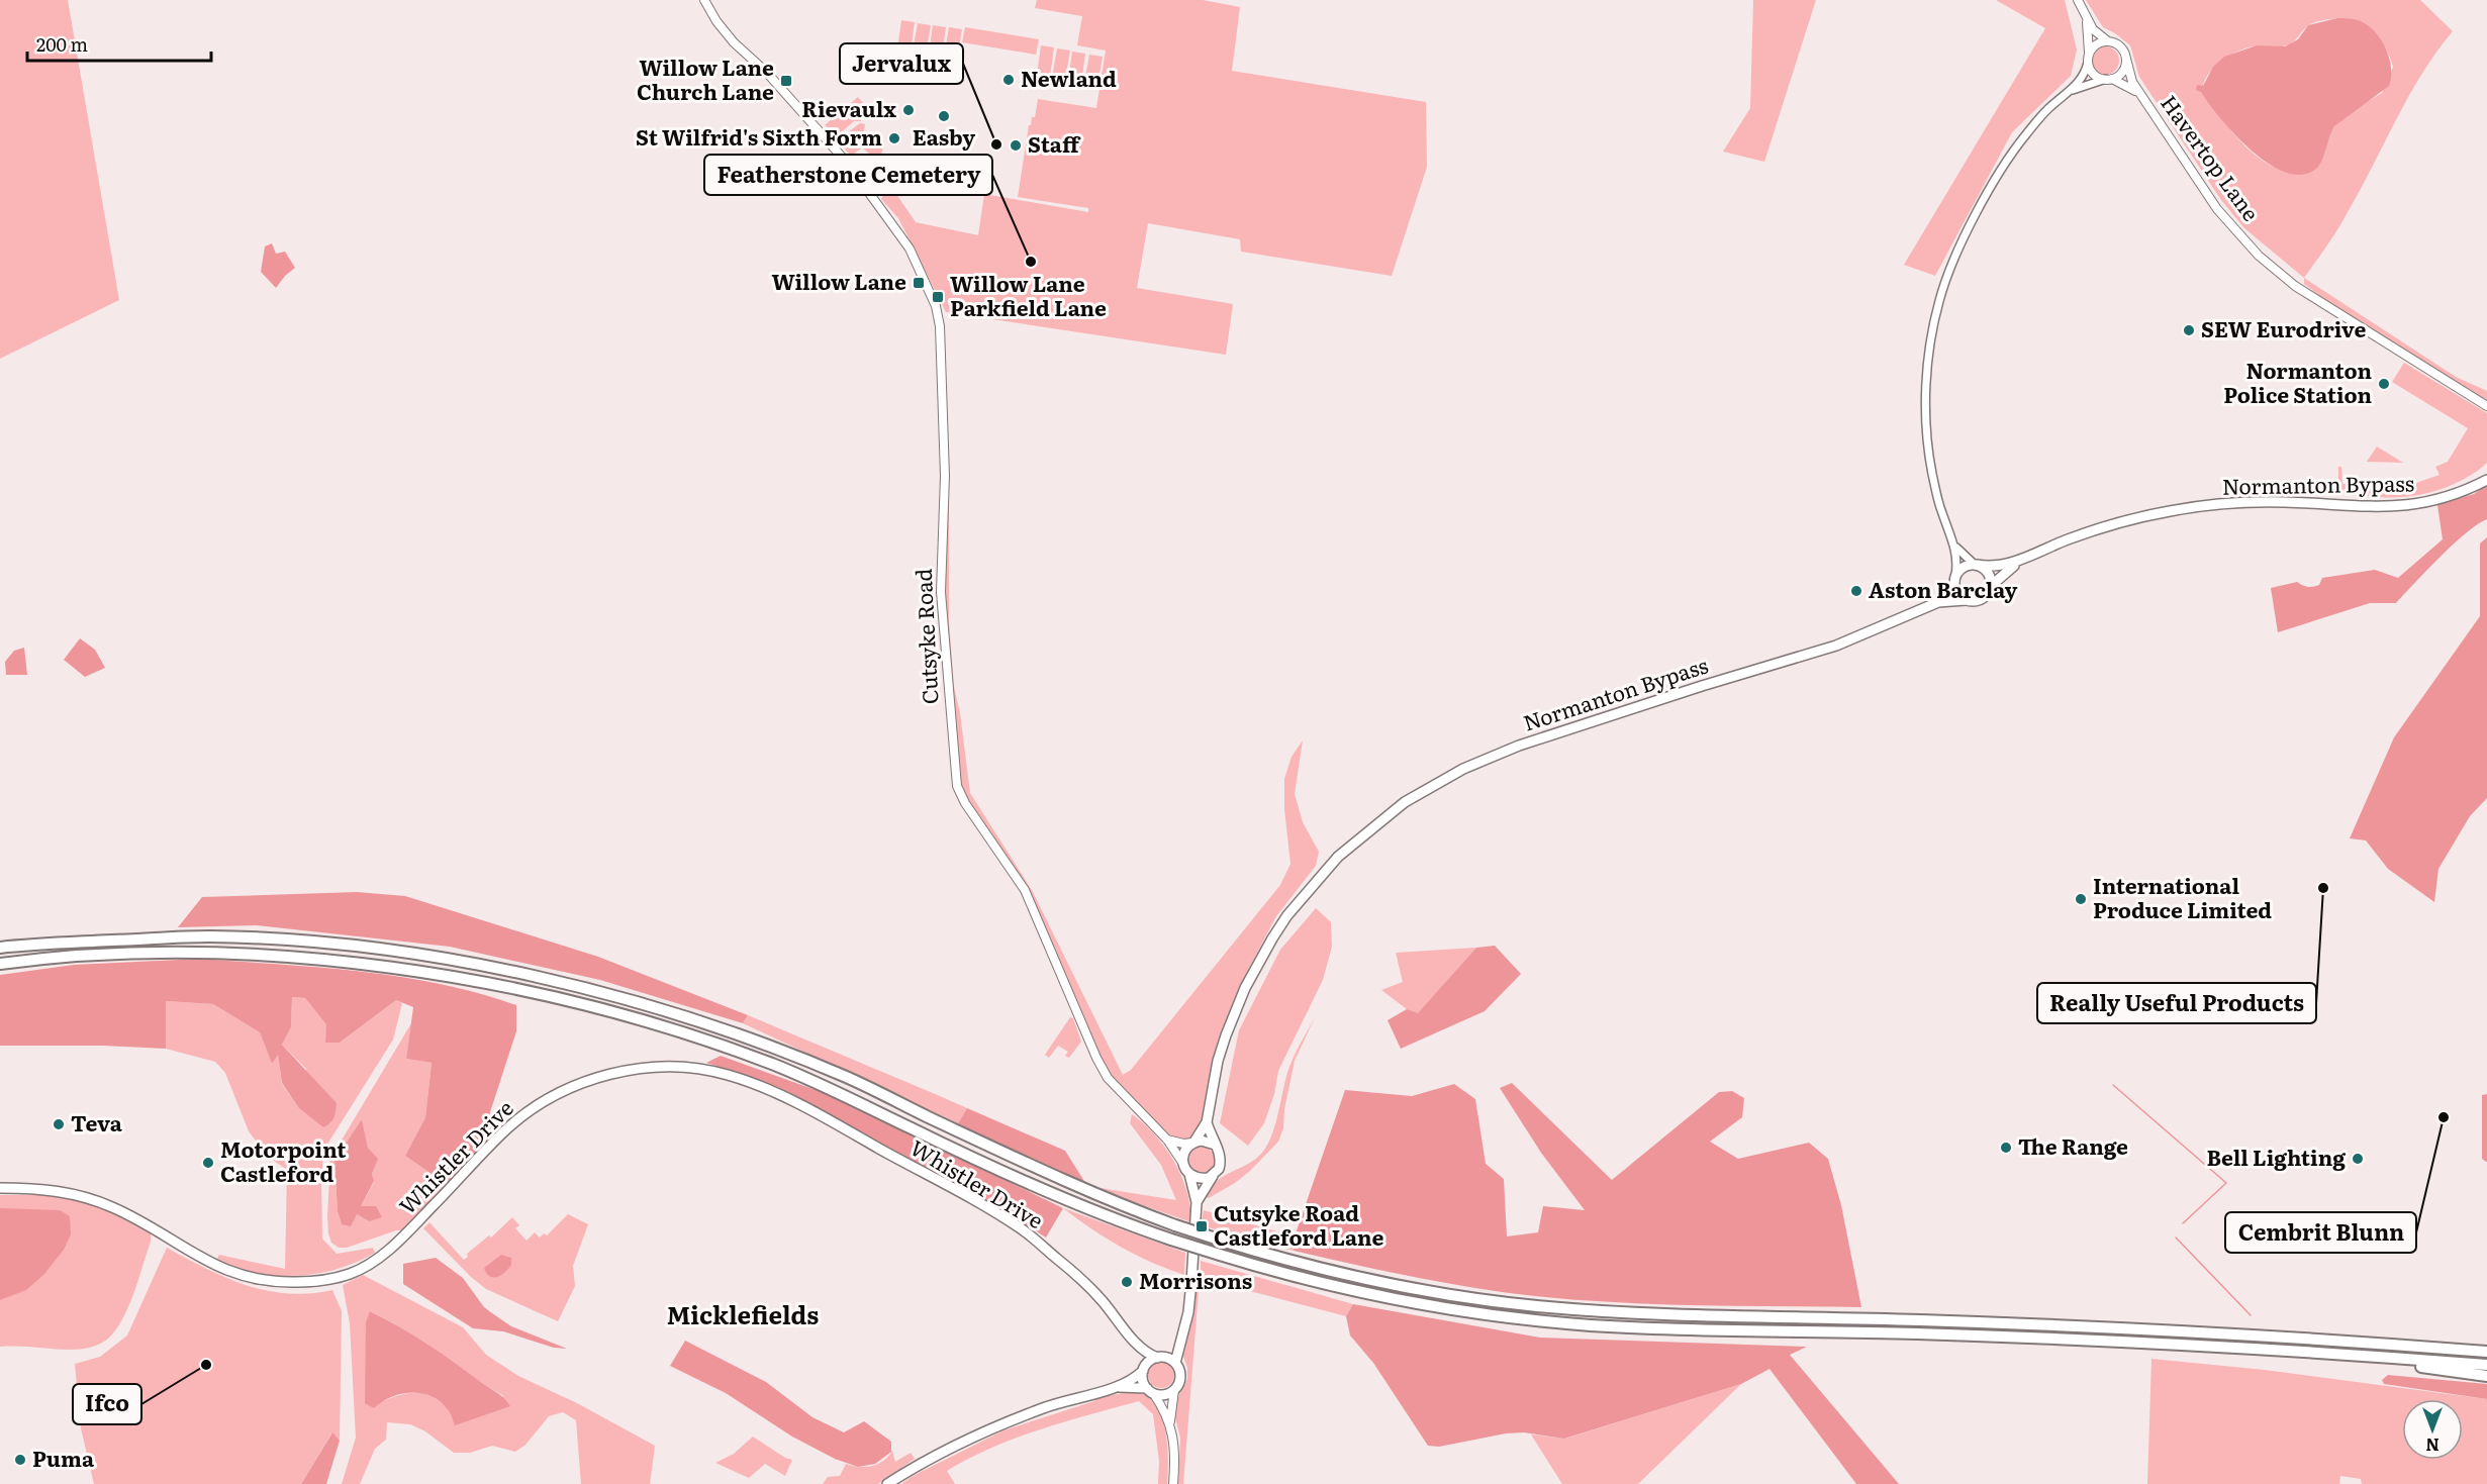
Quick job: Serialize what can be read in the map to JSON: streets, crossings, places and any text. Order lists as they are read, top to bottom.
{
  "streets": {
    "main road": [
      "Havertop Lane",
      "Normanton Bypass",
      "Cutsyke Road",
      "Whistler Drive"
    ]
  },
  "districts": ["Micklefields"],
  "places": {
    "other": [
      "Newland",
      "Rievaulx",
      "Easby",
      "St Wilfrid's Sixth Form",
      "Jervalux",
      "Staff",
      "Featherstone Cemetery",
      "SEW Eurodrive",
      "Normanton Police Station",
      "Aston Barclay",
      "Really Useful Products",
      "International Produce Limited",
      "Cembrit Blunn",
      "Teva",
      "The Range",
      "Bell Lighting",
      "Motorpoint Castleford",
      "Morrisons",
      "Ifco",
      "Puma"
    ],
    "transit": [
      "Willow Lane Church Lane",
      "Willow Lane",
      "Willow Lane Parkfield Lane",
      "Cutsyke Road Castleford Lane"
    ]
  },
  "scale_bar": "200 m",
  "north": "bottom"
}
